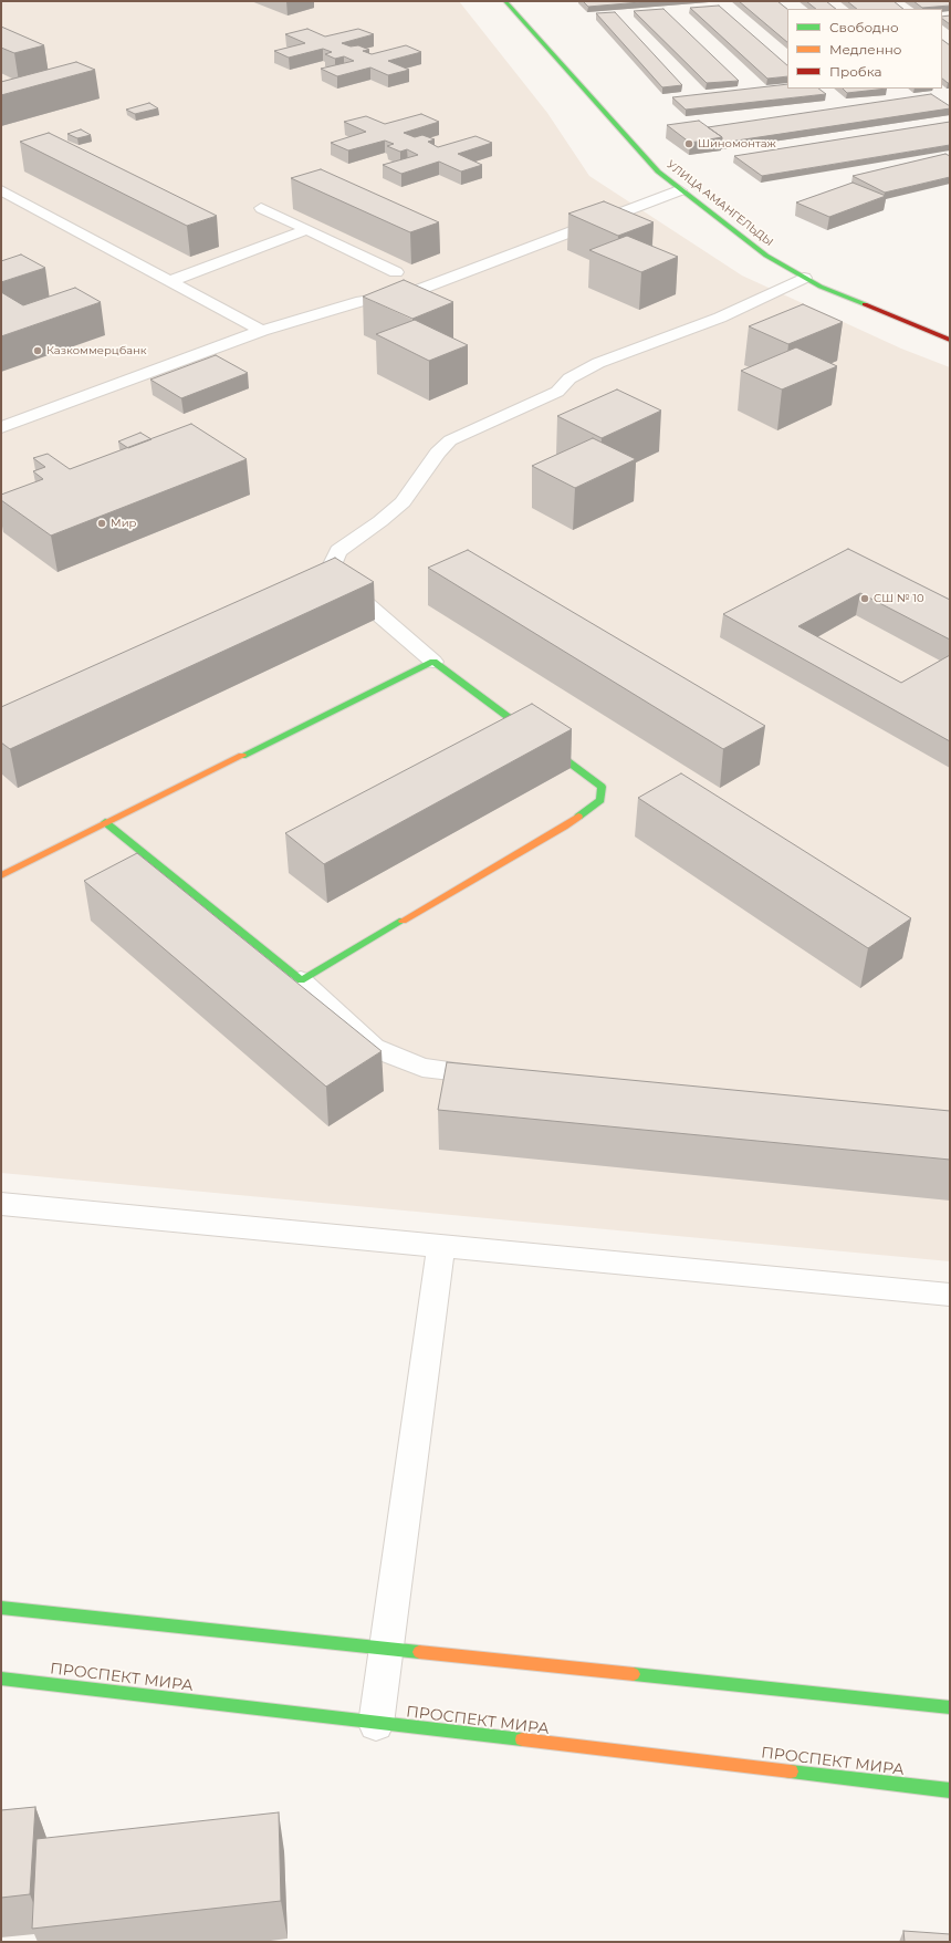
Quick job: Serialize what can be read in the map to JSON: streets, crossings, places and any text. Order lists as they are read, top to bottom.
{
  "streets": {
    "street": ["УЛИЦА АМАНГЕЛЬДЫ", "ПРОСПЕКТ МИРА"]
  },
  "places": [
    "Шиномонтаж",
    "Казкоммерцбанк",
    "Мир",
    "СШ № 10"
  ],
  "legend": ["Свободно", "Медленно", "Пробка"]
}
